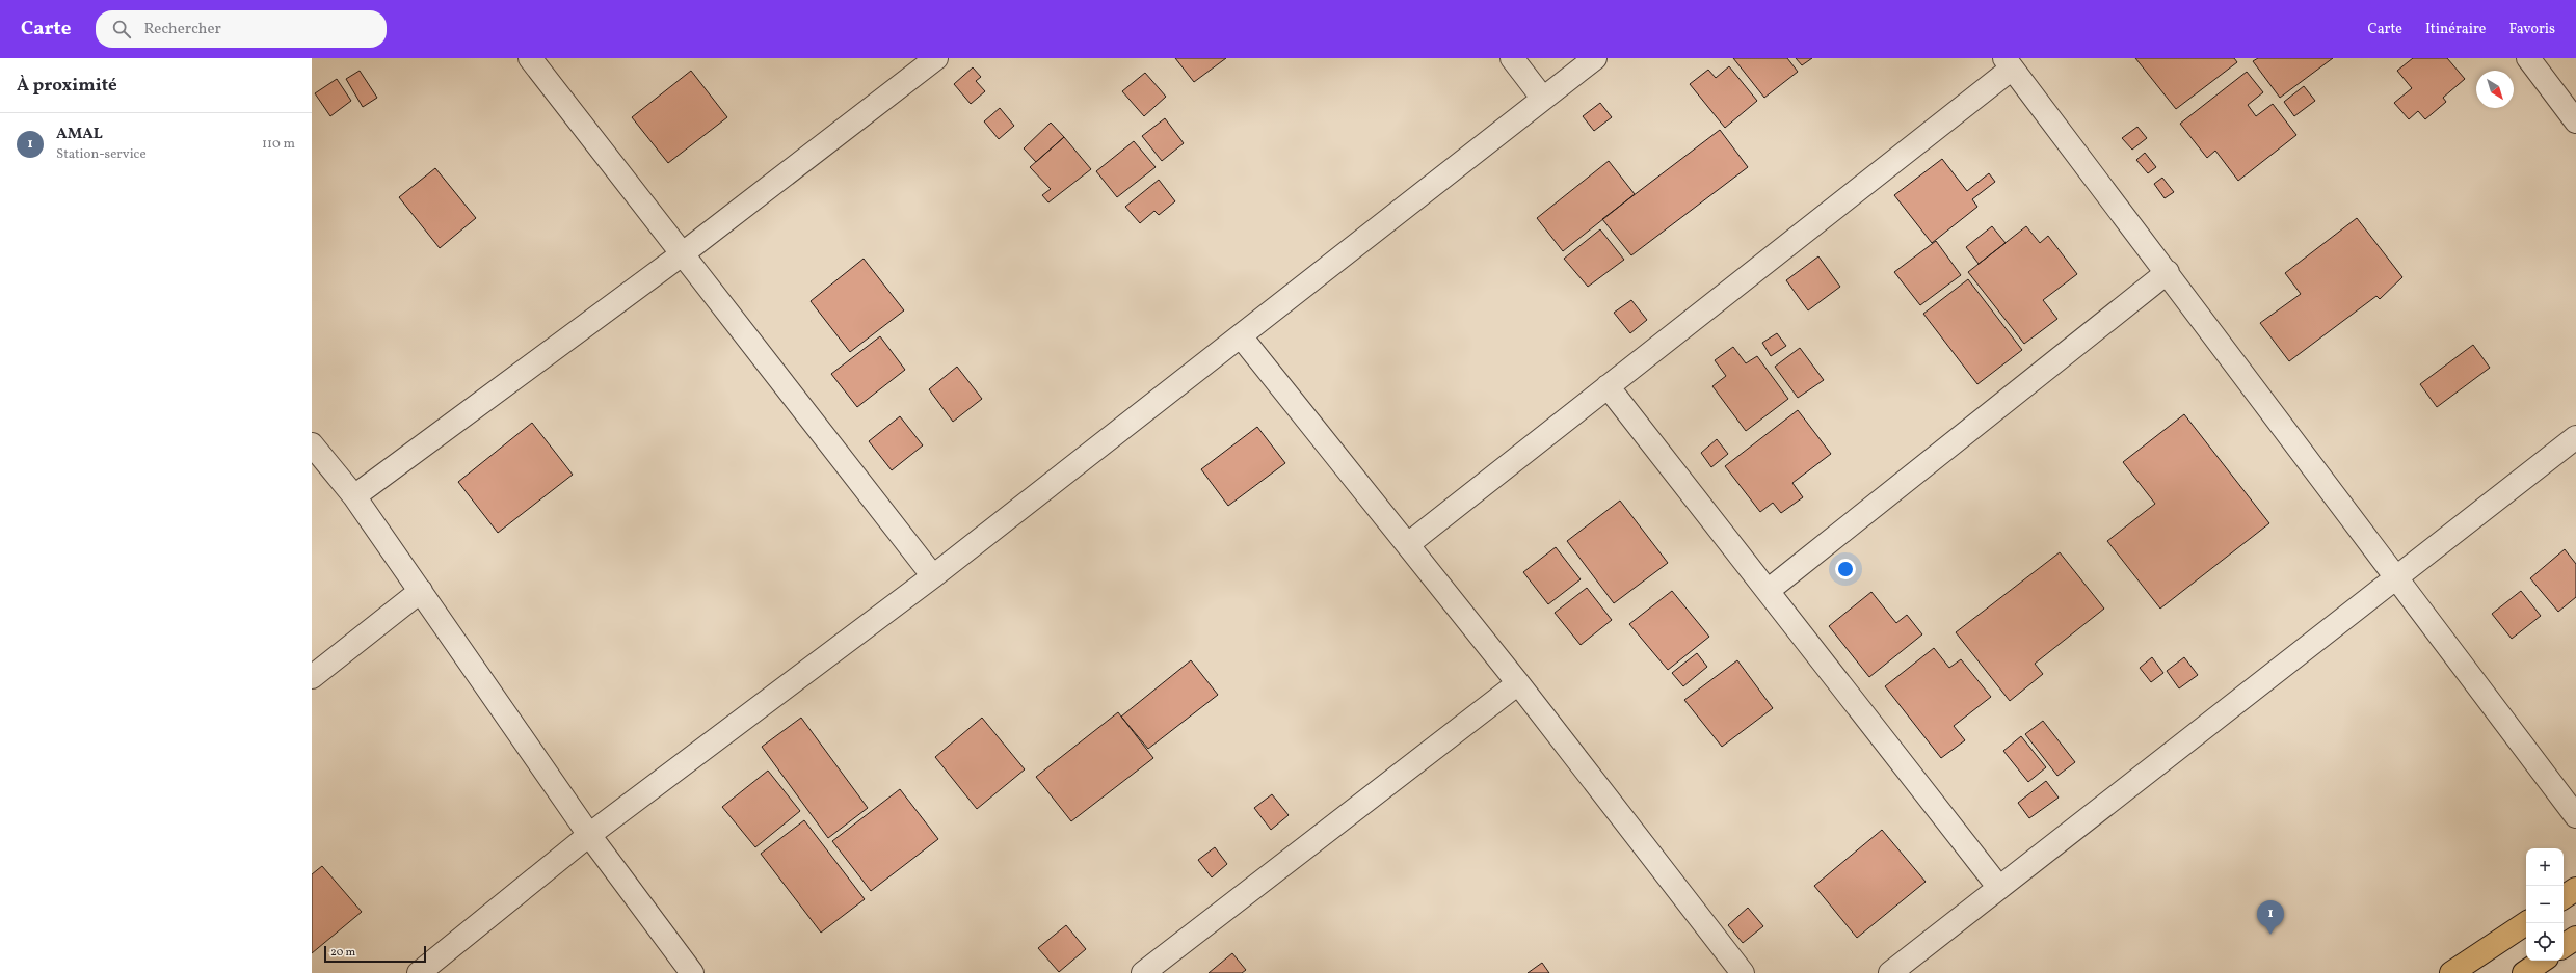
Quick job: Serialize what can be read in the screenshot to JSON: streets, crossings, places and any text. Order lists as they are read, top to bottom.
{
  "scale_bar": "20 m",
  "north": "bottom right",
  "page": {
    "header": "Carte",
    "search": "Rechercher",
    "nav": ["Carte", "Itinéraire", "Favoris"],
    "heading": "À proximité",
    "list": [
      {
        "mark": "1",
        "name": "AMAL",
        "note": "Station-service",
        "value": "110 m"
      }
    ],
    "map_buttons": ["+", "−"],
    "pins": "1",
    "scale": "20 m"
  }
}
